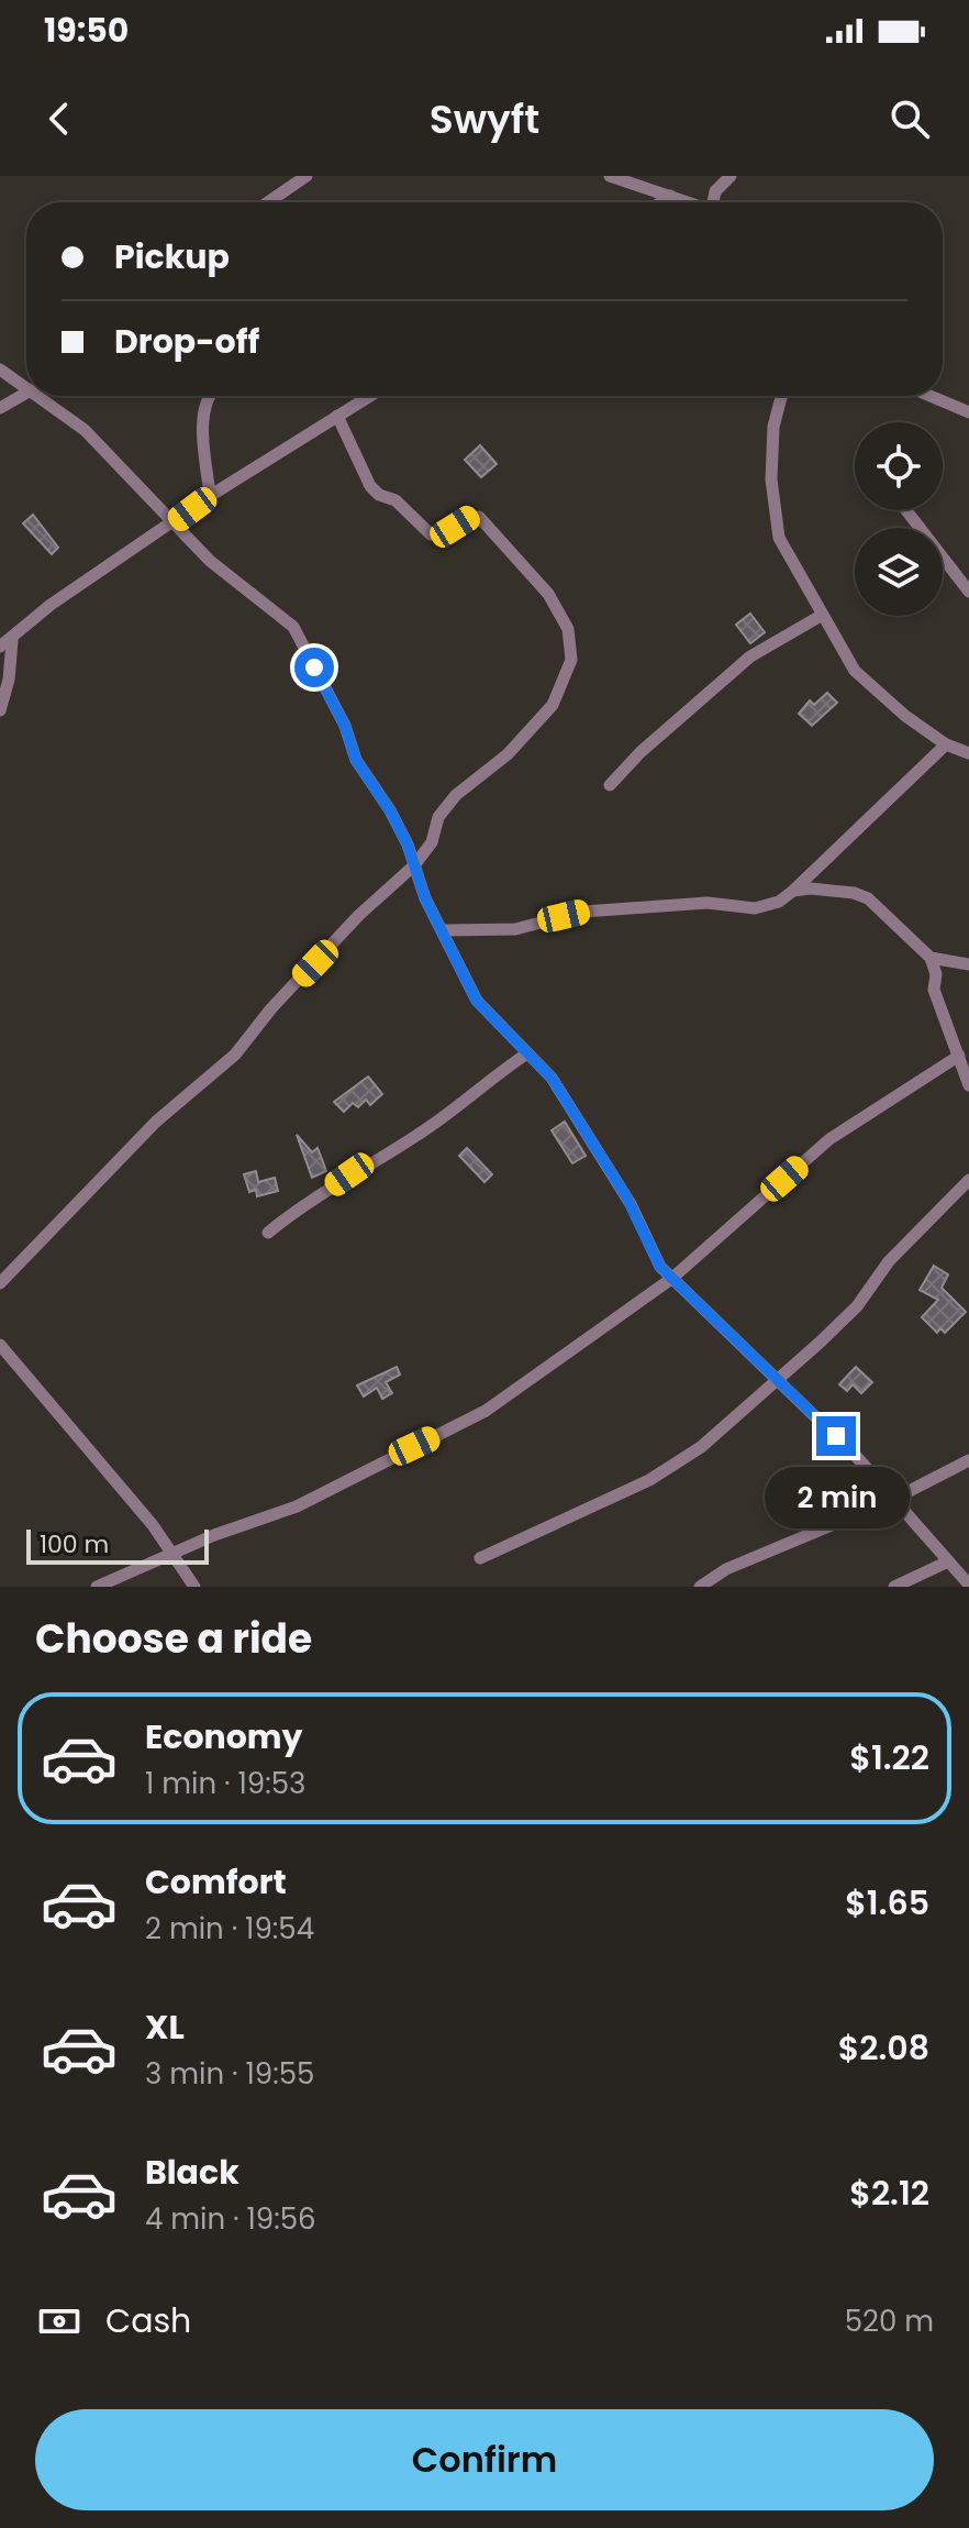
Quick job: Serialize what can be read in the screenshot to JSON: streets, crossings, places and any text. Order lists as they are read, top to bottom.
{
  "scale_bar": "100 m",
  "page": {
    "status": "19:50",
    "header": "Swyft",
    "banner": ["Pickup", "Drop-off"],
    "bubble": "2 min",
    "scale": "100 m",
    "heading": "Choose a ride",
    "list": [
      {
        "name": "Economy",
        "note": "1 min · 19:53",
        "value": "$1.22"
      },
      {
        "name": "Comfort",
        "note": "2 min · 19:54",
        "value": "$1.65"
      },
      {
        "name": "XL",
        "note": "3 min · 19:55",
        "value": "$2.08"
      },
      {
        "name": "Black",
        "note": "4 min · 19:56",
        "value": "$2.12"
      }
    ],
    "pay": ["Cash", "520 m"],
    "buttons": "Confirm"
  }
}
